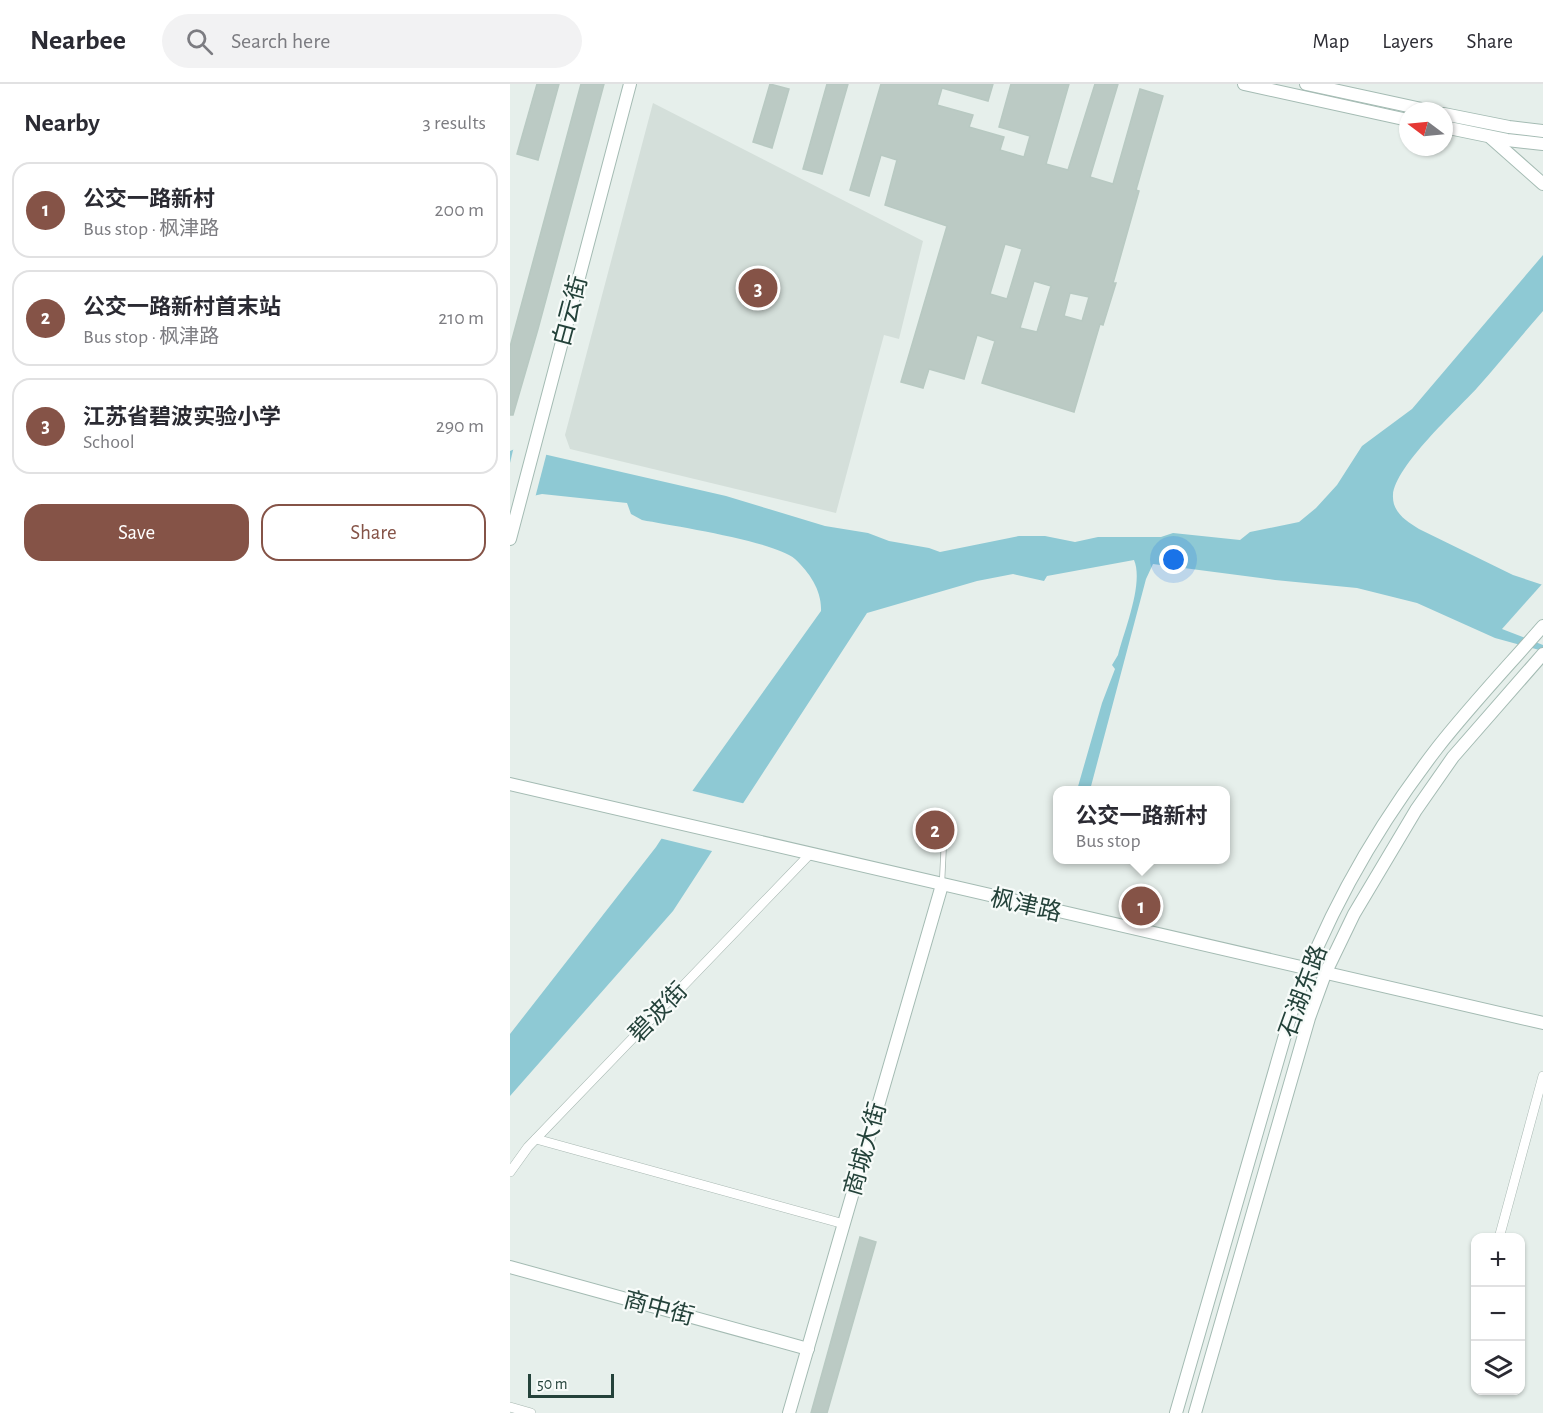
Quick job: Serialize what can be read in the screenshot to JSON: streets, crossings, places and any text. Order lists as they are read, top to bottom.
{
  "streets": {
    "main road": [
      "白云街",
      "枫津路",
      "石湖东路",
      "商城大街",
      "商中街"
    ],
    "street": ["碧波街"]
  },
  "crossings": [
    ["枫津路", "石湖东路"],
    ["枫津路", "碧波街"],
    ["枫津路", "商城大街"],
    ["商城大街", "商中街"]
  ],
  "scale_bar": "50 m",
  "north": "left",
  "page": {
    "header": "Nearbee",
    "search": "Search here",
    "nav": ["Map", "Layers", "Share"],
    "heading": ["Nearby", "3 results"],
    "list": [
      {
        "mark": "1",
        "name": "公交一路新村",
        "note": "Bus stop · 枫津路",
        "value": "200 m"
      },
      {
        "mark": "2",
        "name": "公交一路新村首末站",
        "note": "Bus stop · 枫津路",
        "value": "210 m"
      },
      {
        "mark": "3",
        "name": "江苏省碧波实验小学",
        "note": "School",
        "value": "290 m"
      }
    ],
    "pins": ["3", "2", "1"],
    "buttons": ["Save", "Share"],
    "popup": ["公交一路新村", "Bus stop"],
    "map_buttons": ["+", "−"],
    "scale": "50 m"
  }
}
